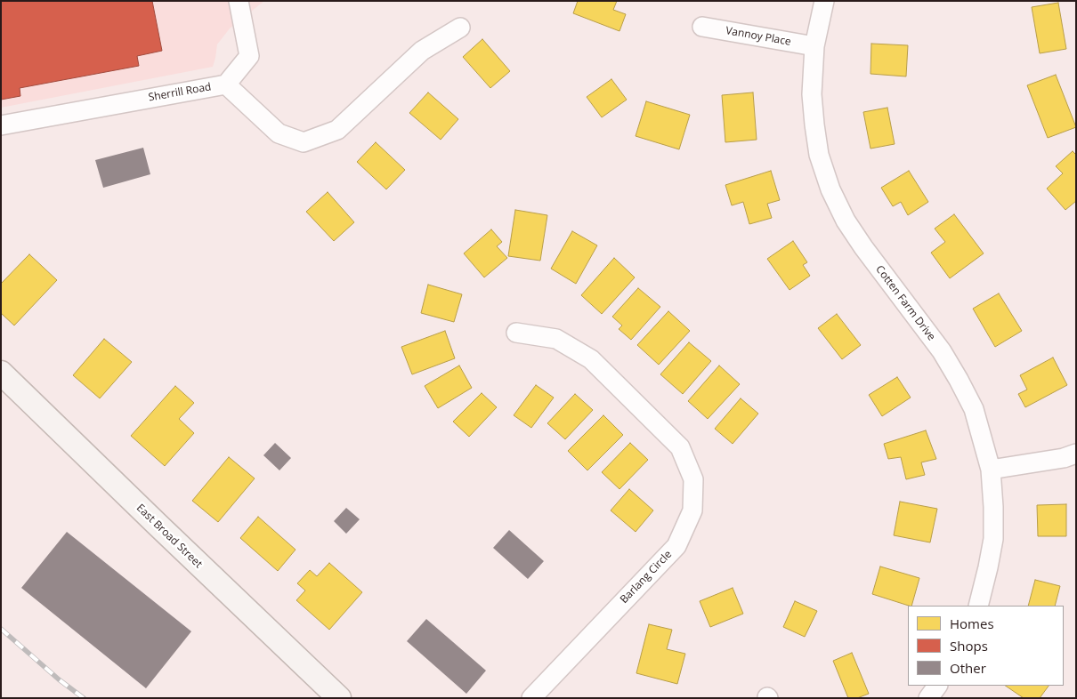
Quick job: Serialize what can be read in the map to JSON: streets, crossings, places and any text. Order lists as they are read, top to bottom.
{
  "streets": {
    "main road": ["East Broad Street"],
    "street": [
      "Vannoy Place",
      "Sherrill Road",
      "Cotten Farm Drive",
      "Barlang Circle"
    ]
  },
  "crossings": [
    ["Vannoy Place", "Cotten Farm Drive"]
  ],
  "legend": ["Homes", "Shops", "Other"]
}
